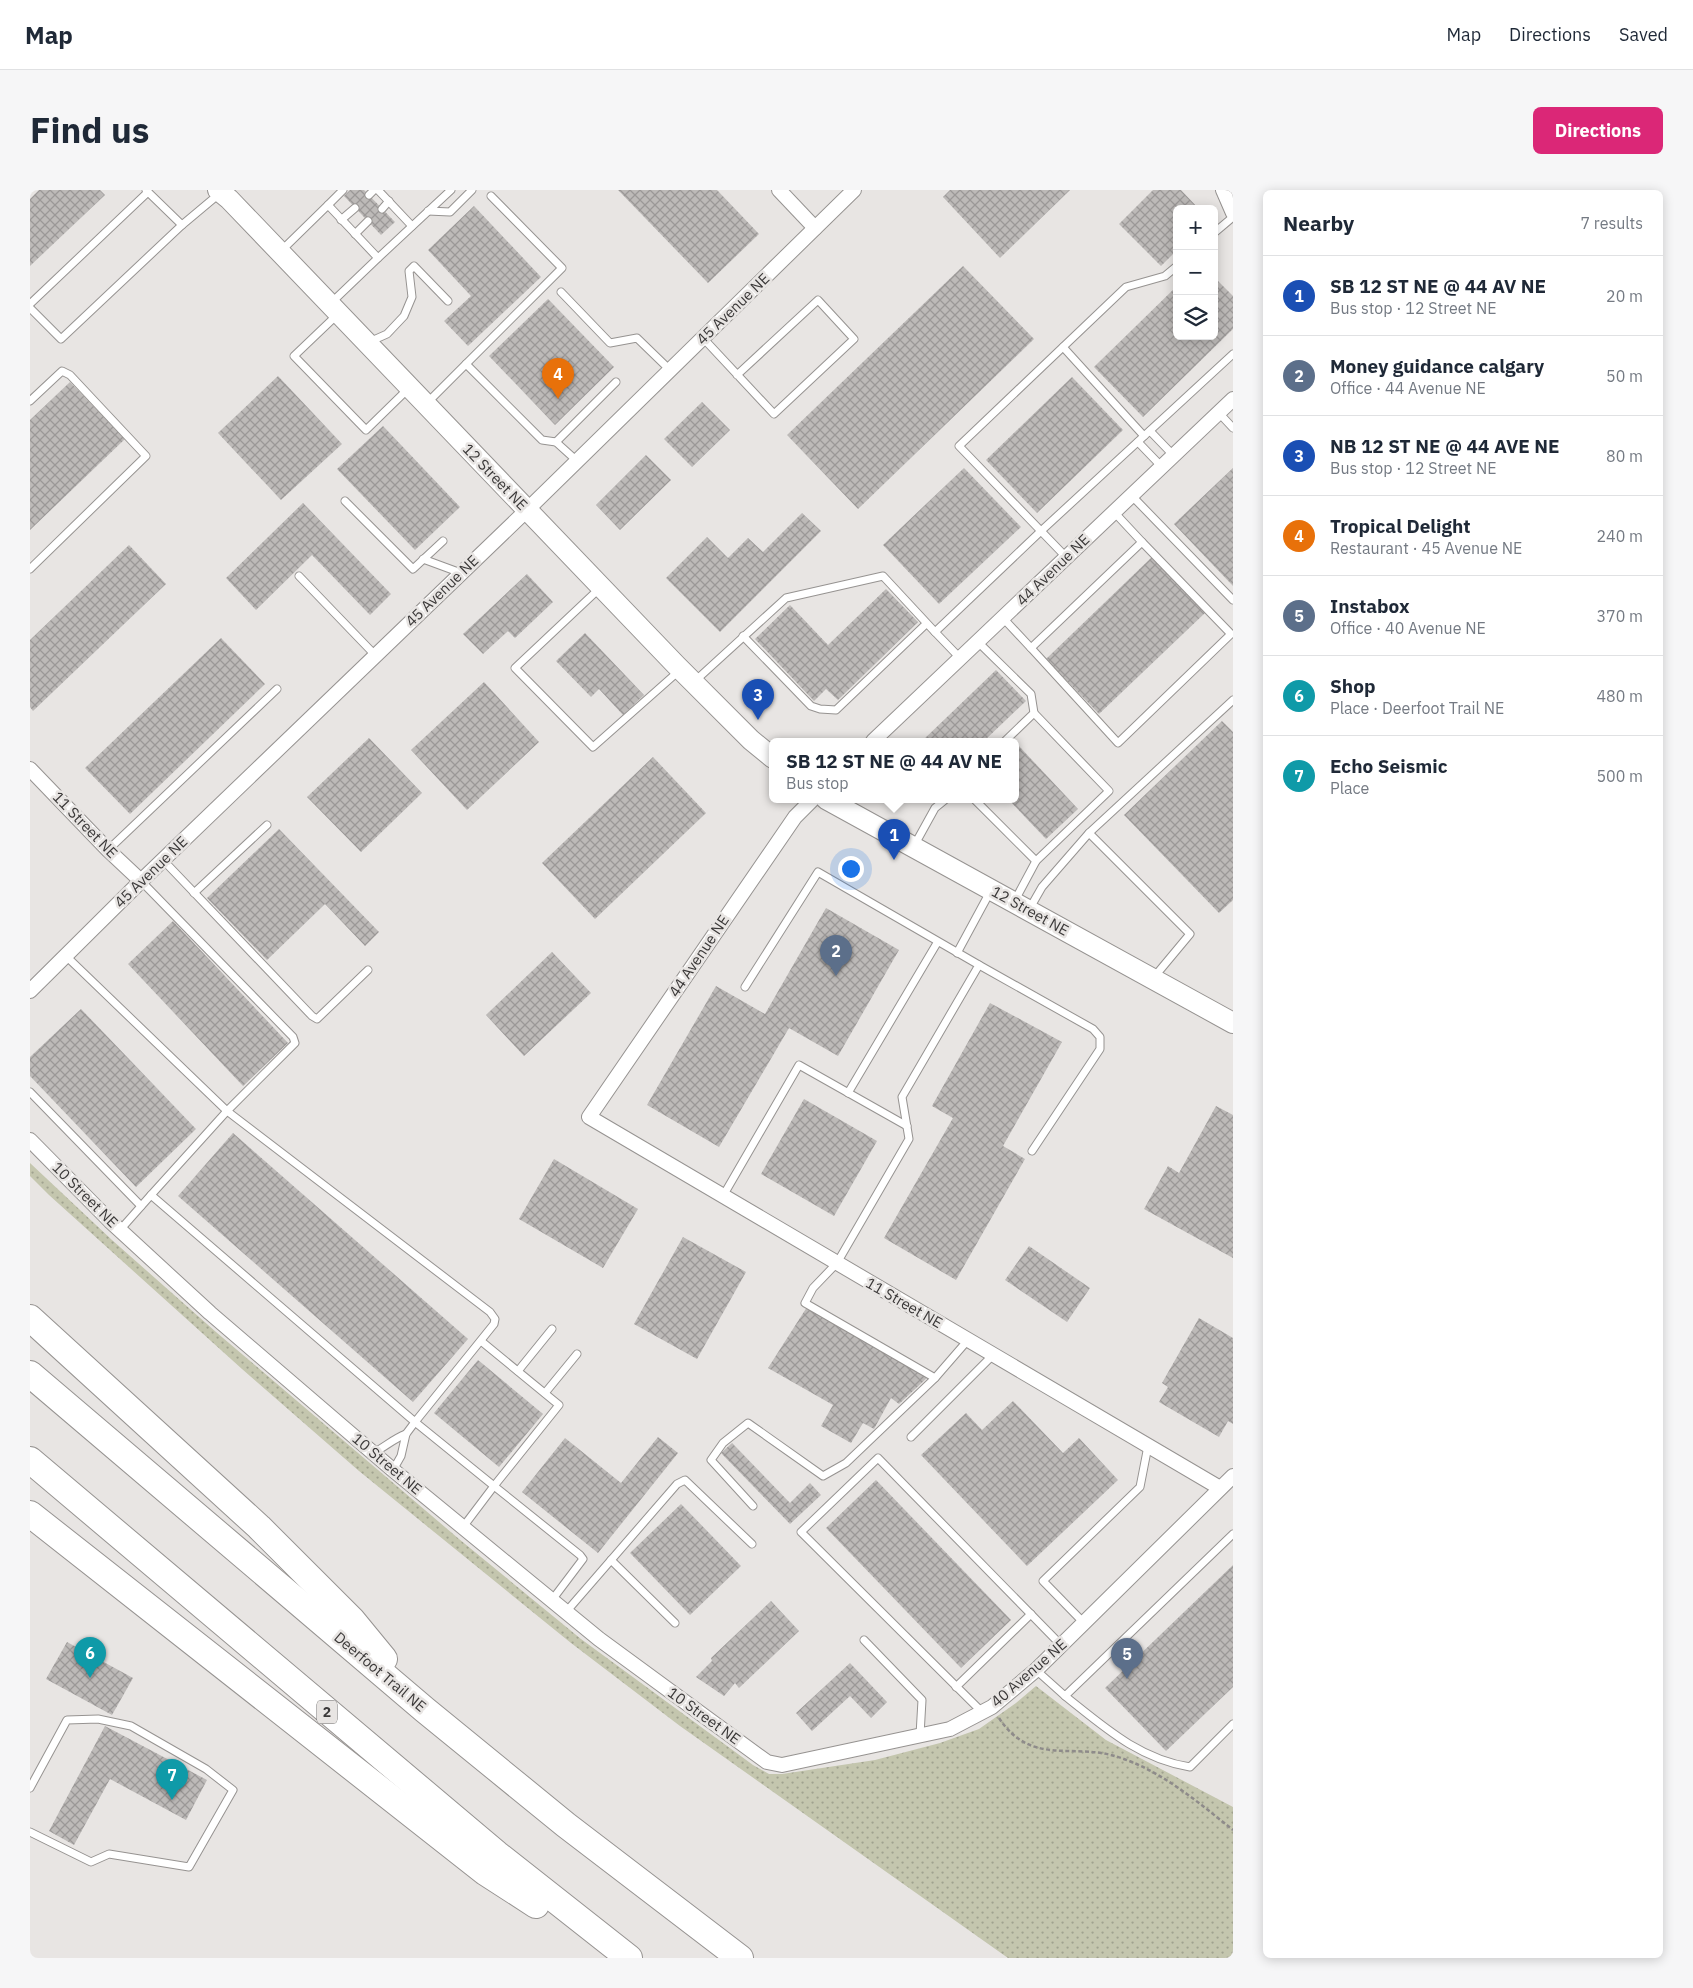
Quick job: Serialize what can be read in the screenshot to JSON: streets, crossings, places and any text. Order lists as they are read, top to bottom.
{
  "streets": {
    "highway": ["Deerfoot Trail NE", "2"],
    "street": [
      "45 Avenue NE",
      "12 Street NE",
      "44 Avenue NE",
      "11 Street NE",
      "10 Street NE",
      "40 Avenue NE"
    ]
  },
  "crossings": [
    ["45 Avenue NE", "12 Street NE"],
    ["45 Avenue NE", "11 Street NE"],
    ["44 Avenue NE", "11 Street NE"],
    ["11 Street NE", "40 Avenue NE"],
    ["10 Street NE", "40 Avenue NE"]
  ],
  "page": {
    "header": "Map",
    "nav": ["Map", "Directions", "Saved"],
    "title": "Find us",
    "buttons": "Directions",
    "heading": ["Nearby", "7 results"],
    "map_buttons": ["+", "−"],
    "list": [
      {
        "mark": "1",
        "name": "SB 12 ST NE @ 44 AV NE",
        "note": "Bus stop · 12 Street NE",
        "value": "20 m"
      },
      {
        "mark": "2",
        "name": "Money guidance calgary",
        "note": "Office · 44 Avenue NE",
        "value": "50 m"
      },
      {
        "mark": "3",
        "name": "NB 12 ST NE @ 44 AVE NE",
        "note": "Bus stop · 12 Street NE",
        "value": "80 m"
      },
      {
        "mark": "4",
        "name": "Tropical Delight",
        "note": "Restaurant · 45 Avenue NE",
        "value": "240 m"
      },
      {
        "mark": "5",
        "name": "Instabox",
        "note": "Office · 40 Avenue NE",
        "value": "370 m"
      },
      {
        "mark": "6",
        "name": "Shop",
        "note": "Place · Deerfoot Trail NE",
        "value": "480 m"
      },
      {
        "mark": "7",
        "name": "Echo Seismic",
        "note": "Place",
        "value": "500 m"
      }
    ],
    "pins": [
      "4",
      "3",
      "1",
      "2",
      "6",
      "5",
      "7"
    ],
    "popup": ["SB 12 ST NE @ 44 AV NE", "Bus stop"]
  }
}
